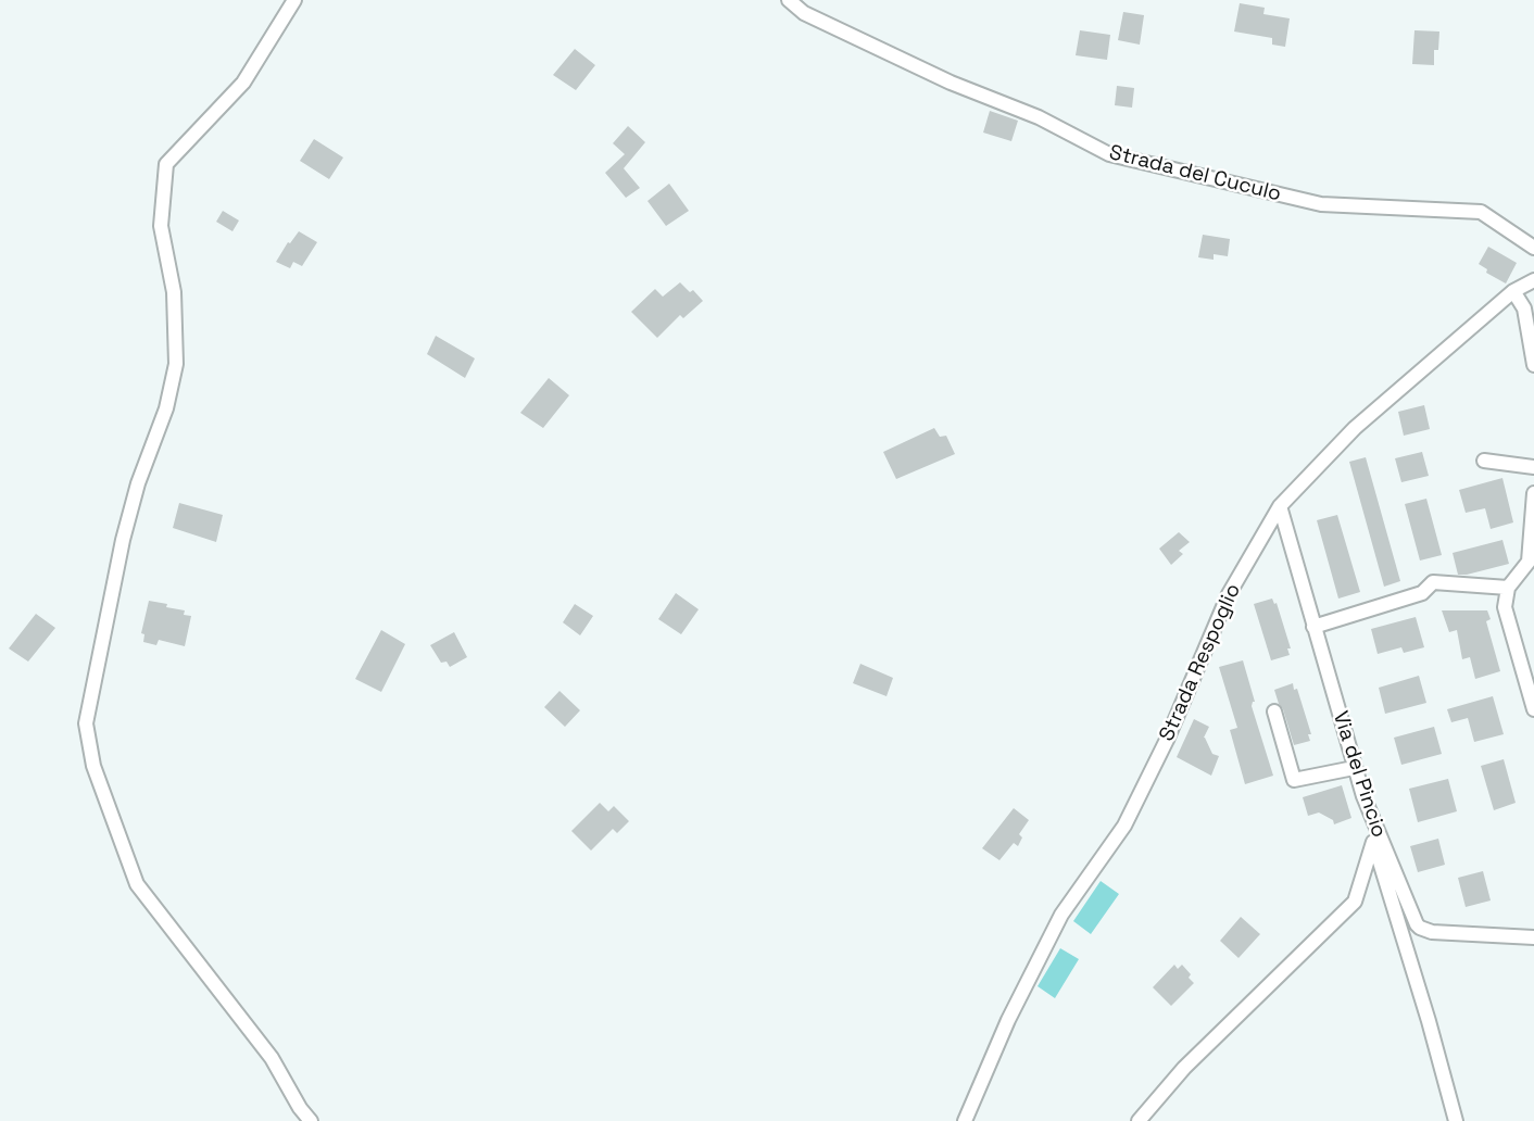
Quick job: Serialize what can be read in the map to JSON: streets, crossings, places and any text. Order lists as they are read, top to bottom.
{
  "streets": {
    "street": ["Strada del Cuculo", "Strada Respoglio", "Via del Pincio"]
  },
  "crossings": [
    ["Strada Respoglio", "Via del Pincio"]
  ]
}
